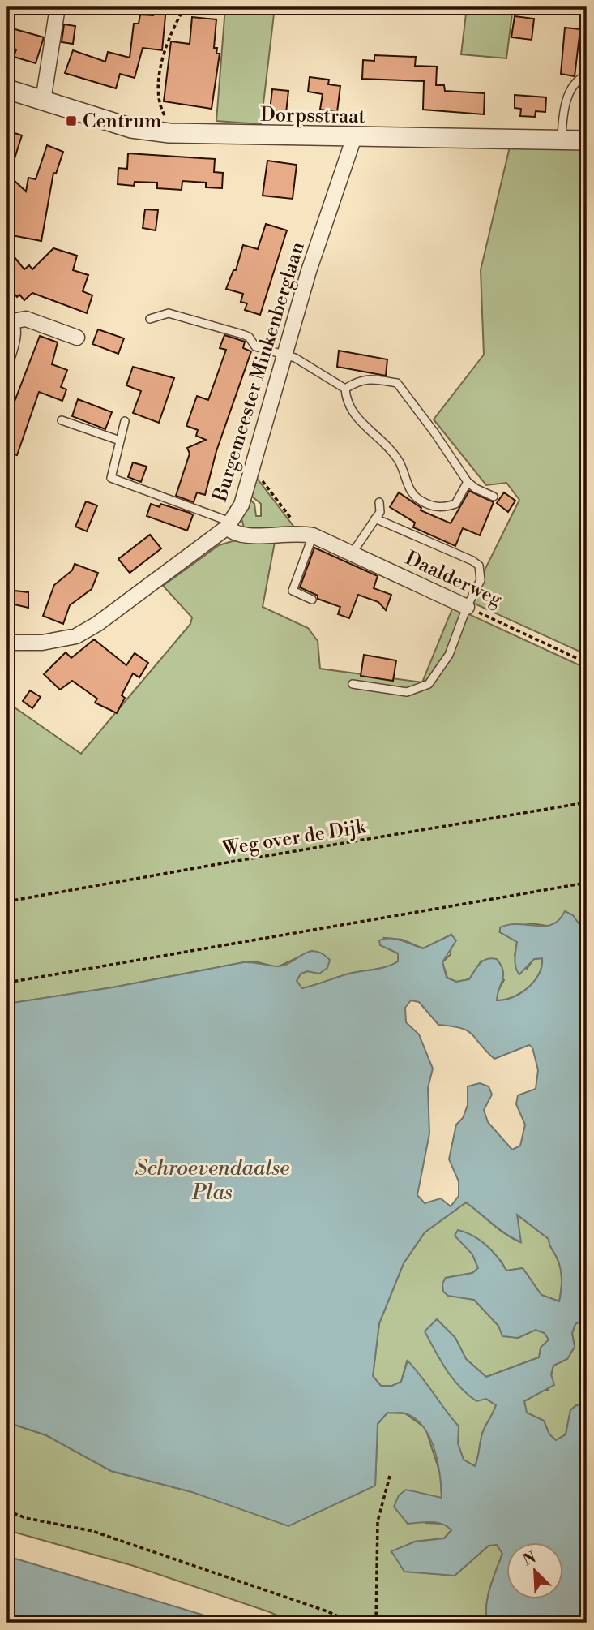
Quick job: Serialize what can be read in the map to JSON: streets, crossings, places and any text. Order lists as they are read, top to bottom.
{
  "streets": {
    "street": ["Dorpsstraat", "Burgemeester Minkenberglaan", "Daalderweg"],
    "path": ["Weg over de Dijk"]
  },
  "crossings": [
    ["Dorpsstraat", "Burgemeester Minkenberglaan"],
    ["Burgemeester Minkenberglaan", "Daalderweg"]
  ],
  "water": ["Schroevendaalse Plas"],
  "places": {
    "transit": ["Centrum"]
  },
  "north": "top left"
}
